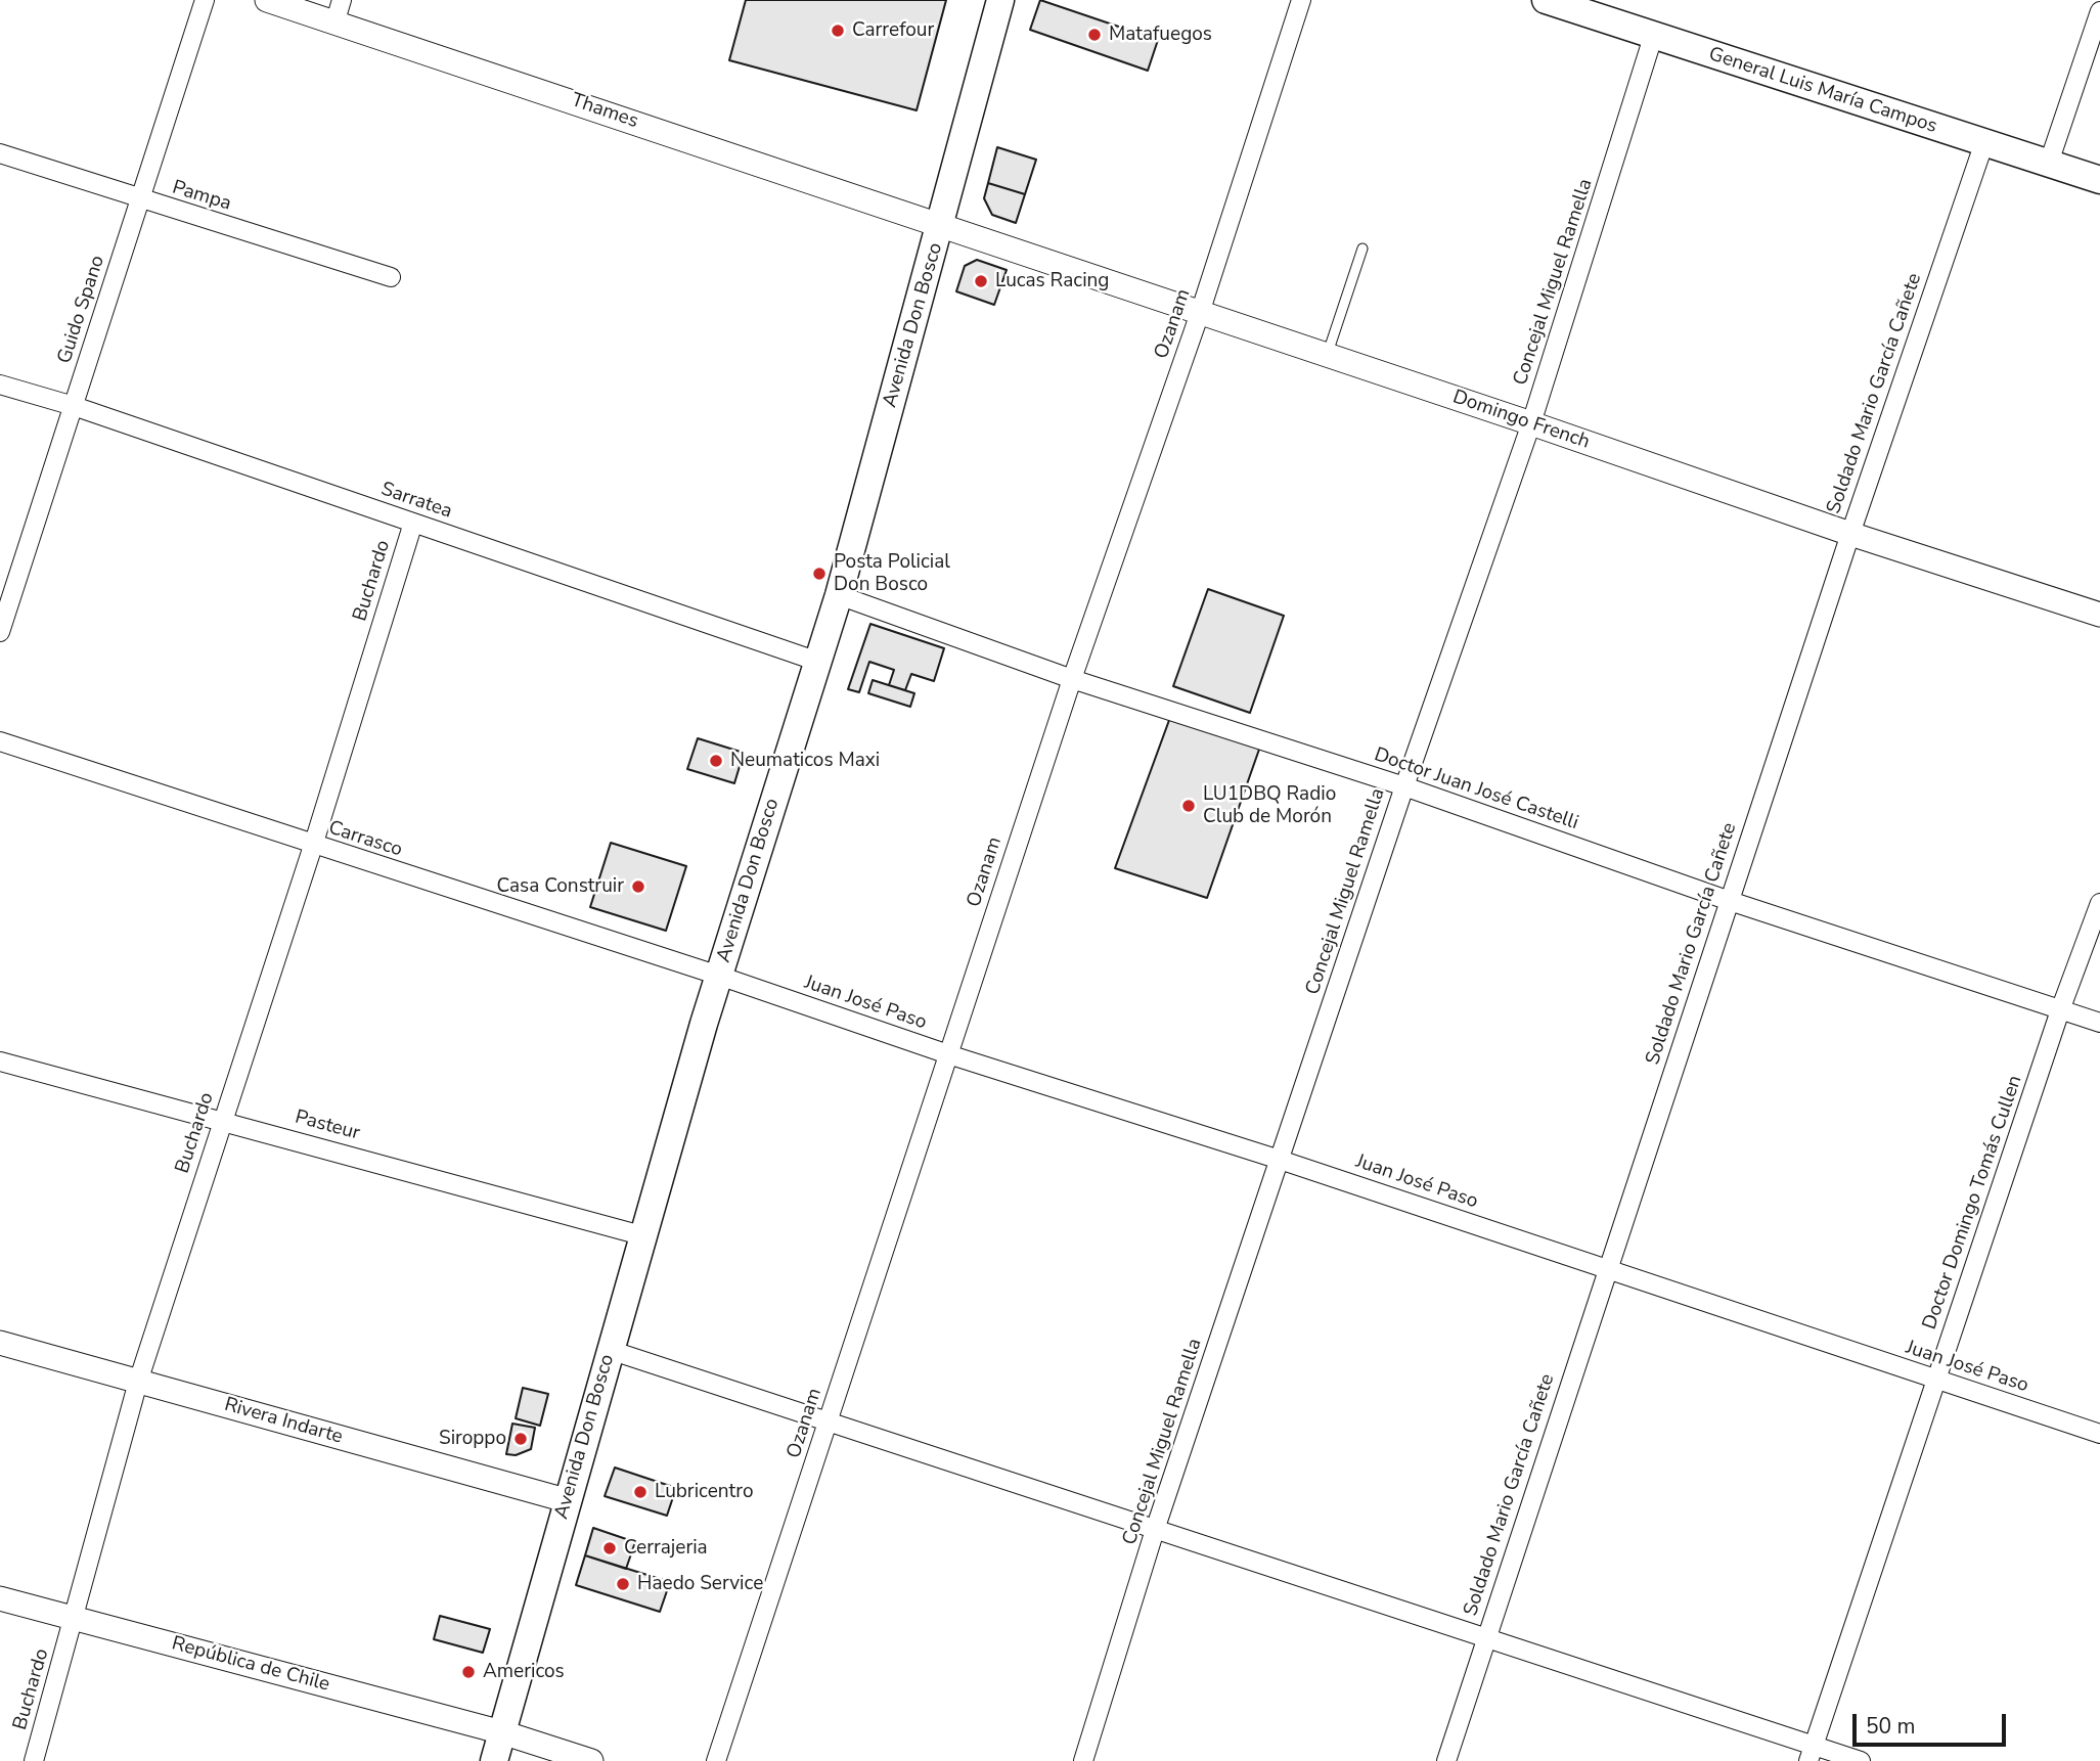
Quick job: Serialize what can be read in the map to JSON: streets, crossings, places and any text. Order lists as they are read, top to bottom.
{
  "streets": {
    "main road": ["General Luis María Campos", "Avenida Don Bosco"],
    "street": [
      "Thames",
      "Pampa",
      "Concejal Miguel Ramella",
      "Guido Spano",
      "Ozanam",
      "Soldado Mario García Cañete",
      "Domingo French",
      "Sarratea",
      "Buchardo",
      "Doctor Juan José Castelli",
      "Carrasco",
      "Juan José Paso",
      "Pasteur",
      "Doctor Domingo Tomás Cullen",
      "Rivera Indarte",
      "República de Chile"
    ]
  },
  "crossings": [
    ["General Luis María Campos", "Concejal Miguel Ramella"],
    ["General Luis María Campos", "Soldado Mario García Cañete"],
    ["Thames", "Avenida Don Bosco"],
    ["Thames", "Domingo French"],
    ["Pampa", "Guido Spano"],
    ["Concejal Miguel Ramella", "Domingo French"],
    ["Concejal Miguel Ramella", "Doctor Juan José Castelli"],
    ["Concejal Miguel Ramella", "Juan José Paso"],
    ["Guido Spano", "Sarratea"],
    ["Ozanam", "Domingo French"],
    ["Ozanam", "Doctor Juan José Castelli"],
    ["Ozanam", "Juan José Paso"],
    ["Avenida Don Bosco", "Domingo French"],
    ["Avenida Don Bosco", "Sarratea"],
    ["Avenida Don Bosco", "Doctor Juan José Castelli"],
    ["Avenida Don Bosco", "Carrasco"],
    ["Avenida Don Bosco", "Juan José Paso"],
    ["Avenida Don Bosco", "Pasteur"],
    ["Avenida Don Bosco", "Rivera Indarte"],
    ["Avenida Don Bosco", "República de Chile"],
    ["Soldado Mario García Cañete", "Domingo French"],
    ["Soldado Mario García Cañete", "Doctor Juan José Castelli"],
    ["Soldado Mario García Cañete", "Juan José Paso"],
    ["Sarratea", "Buchardo"],
    ["Buchardo", "Carrasco"],
    ["Buchardo", "Pasteur"],
    ["Buchardo", "Rivera Indarte"],
    ["Buchardo", "República de Chile"],
    ["Doctor Juan José Castelli", "Doctor Domingo Tomás Cullen"],
    ["Carrasco", "Juan José Paso"],
    ["Juan José Paso", "Doctor Domingo Tomás Cullen"]
  ],
  "places": [
    "Carrefour",
    "Matafuegos",
    "Lucas Racing",
    "Posta Policial Don Bosco",
    "Neumaticos Maxi",
    "LU1DBQ Radio Club de Morón",
    "Casa Construir",
    "Siroppo",
    "Lubricentro",
    "Cerrajeria",
    "Haedo Service",
    "Americos"
  ],
  "scale_bar": "50 m"
}
